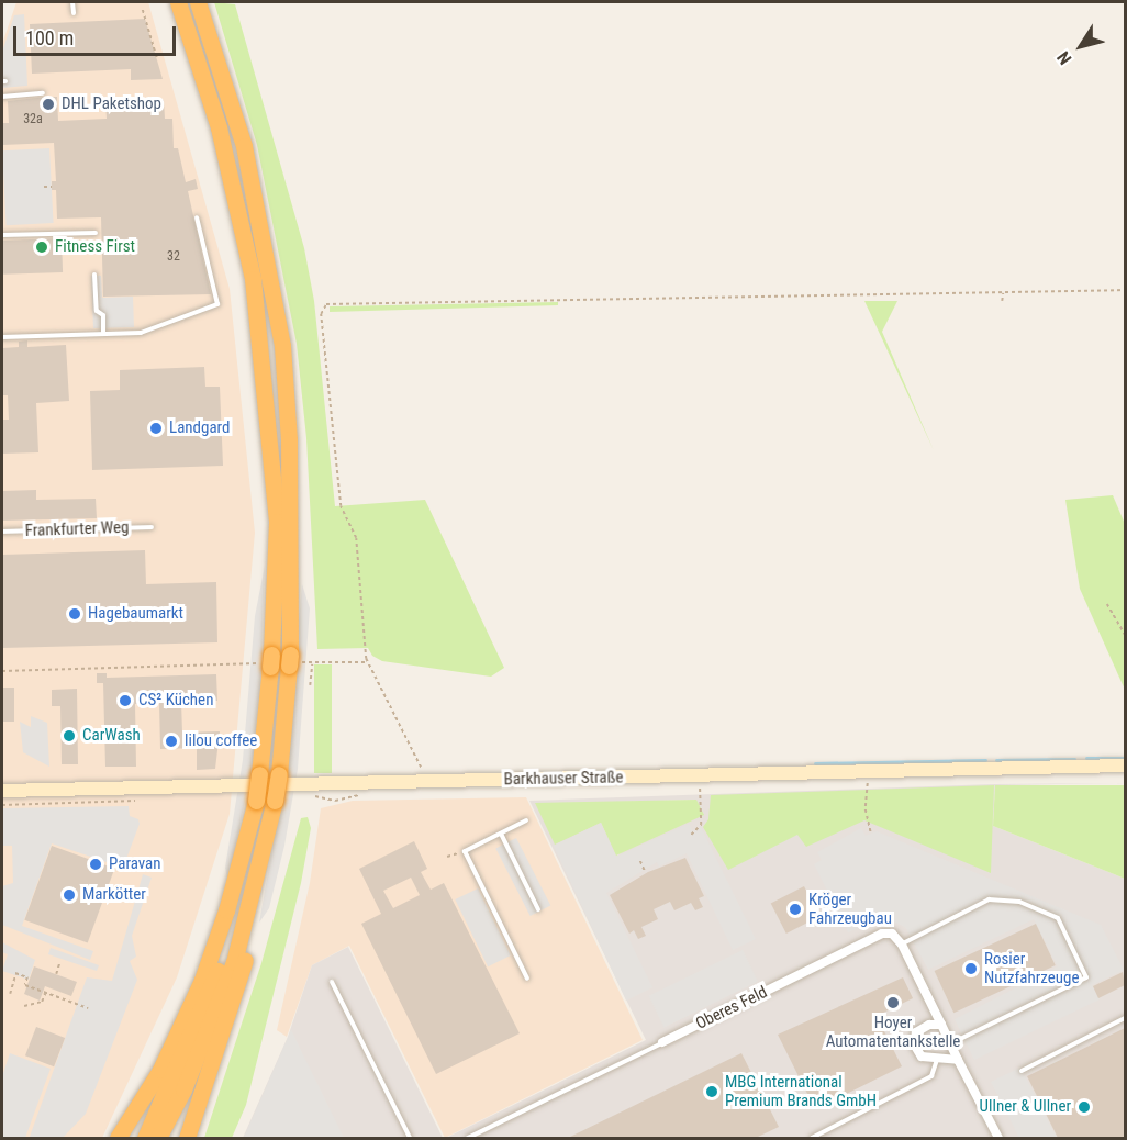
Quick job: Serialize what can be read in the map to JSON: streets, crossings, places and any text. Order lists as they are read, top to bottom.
{
  "streets": {
    "street": ["Barkhauser Straße", "Oberes Feld"],
    "lane": ["Frankfurter Weg"]
  },
  "places": [
    "DHL Paketshop",
    "Fitness First",
    "Landgard",
    "Hagebaumarkt",
    "CS² Küchen",
    "CarWash",
    "lilou coffee",
    "Paravan",
    "Markötter",
    "Kröger Fahrzeugbau",
    "Rosier Nutzfahrzeuge",
    "Hoyer Automatentankstelle",
    "MBG International Premium Brands GmbH",
    "Ullner & Ullner"
  ],
  "house_numbers": ["32a", "32"],
  "scale_bar": "100 m",
  "north": "bottom left"
}
